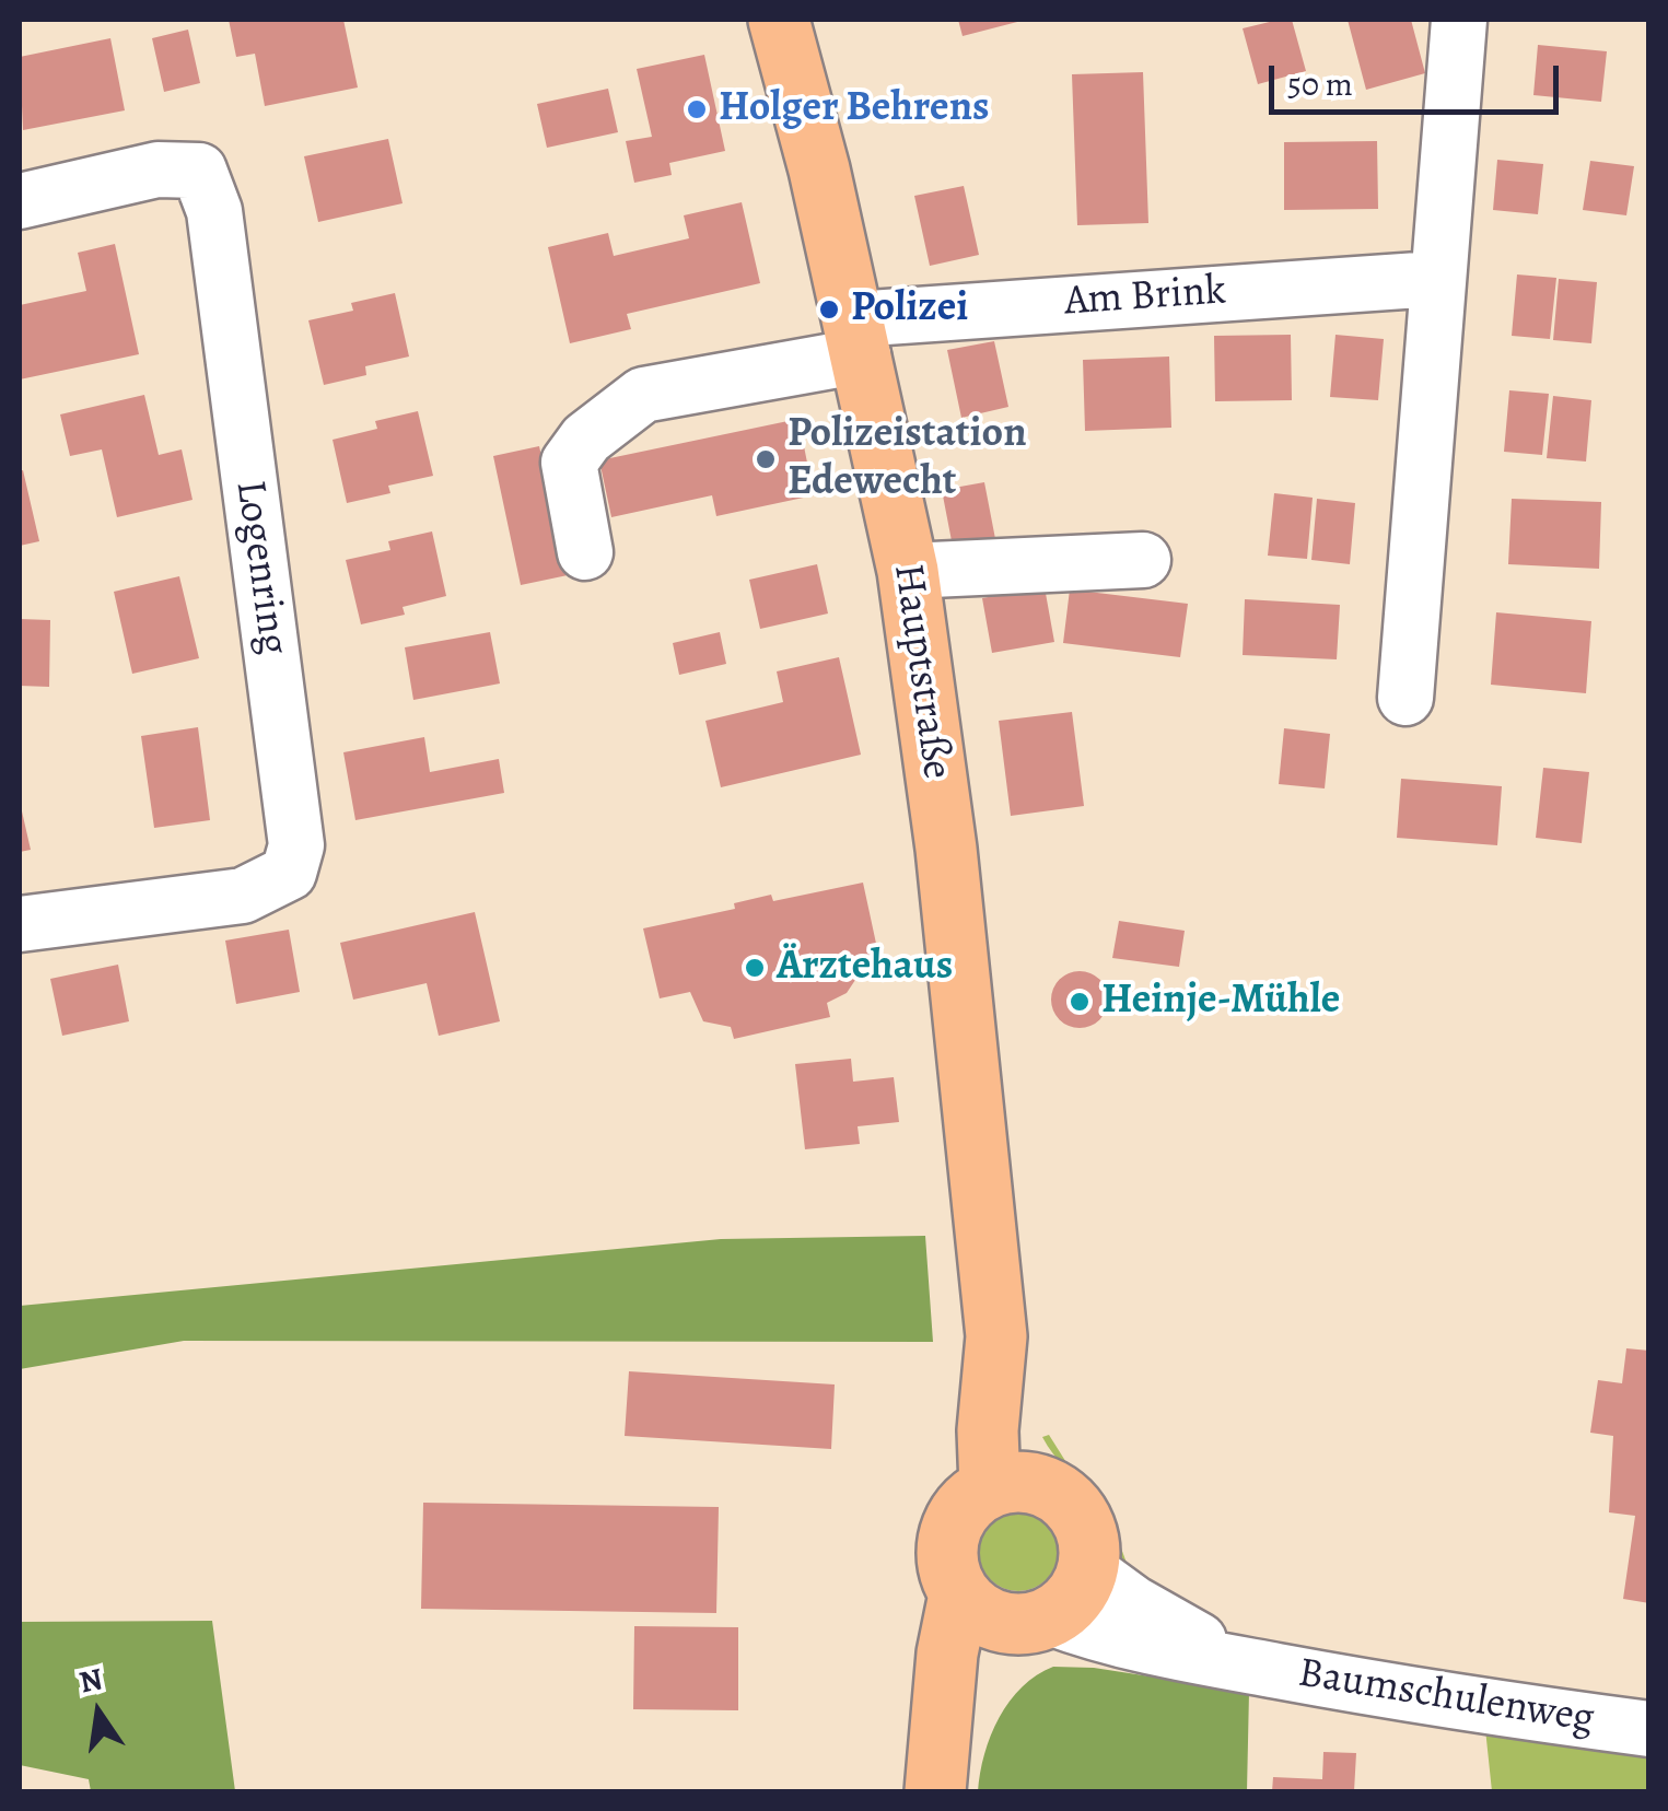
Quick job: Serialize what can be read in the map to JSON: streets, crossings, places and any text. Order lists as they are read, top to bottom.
{
  "streets": {
    "main road": ["Hauptstraße"],
    "street": ["Am Brink", "Logenring", "Baumschulenweg"]
  },
  "crossings": [
    ["Am Brink", "Hauptstraße"],
    ["Hauptstraße", "Baumschulenweg"]
  ],
  "places": [
    "Holger Behrens",
    "Polizei",
    "Polizeistation Edewecht",
    "Ärztehaus",
    "Heinje-Mühle"
  ],
  "scale_bar": "50 m",
  "north": "top"
}
